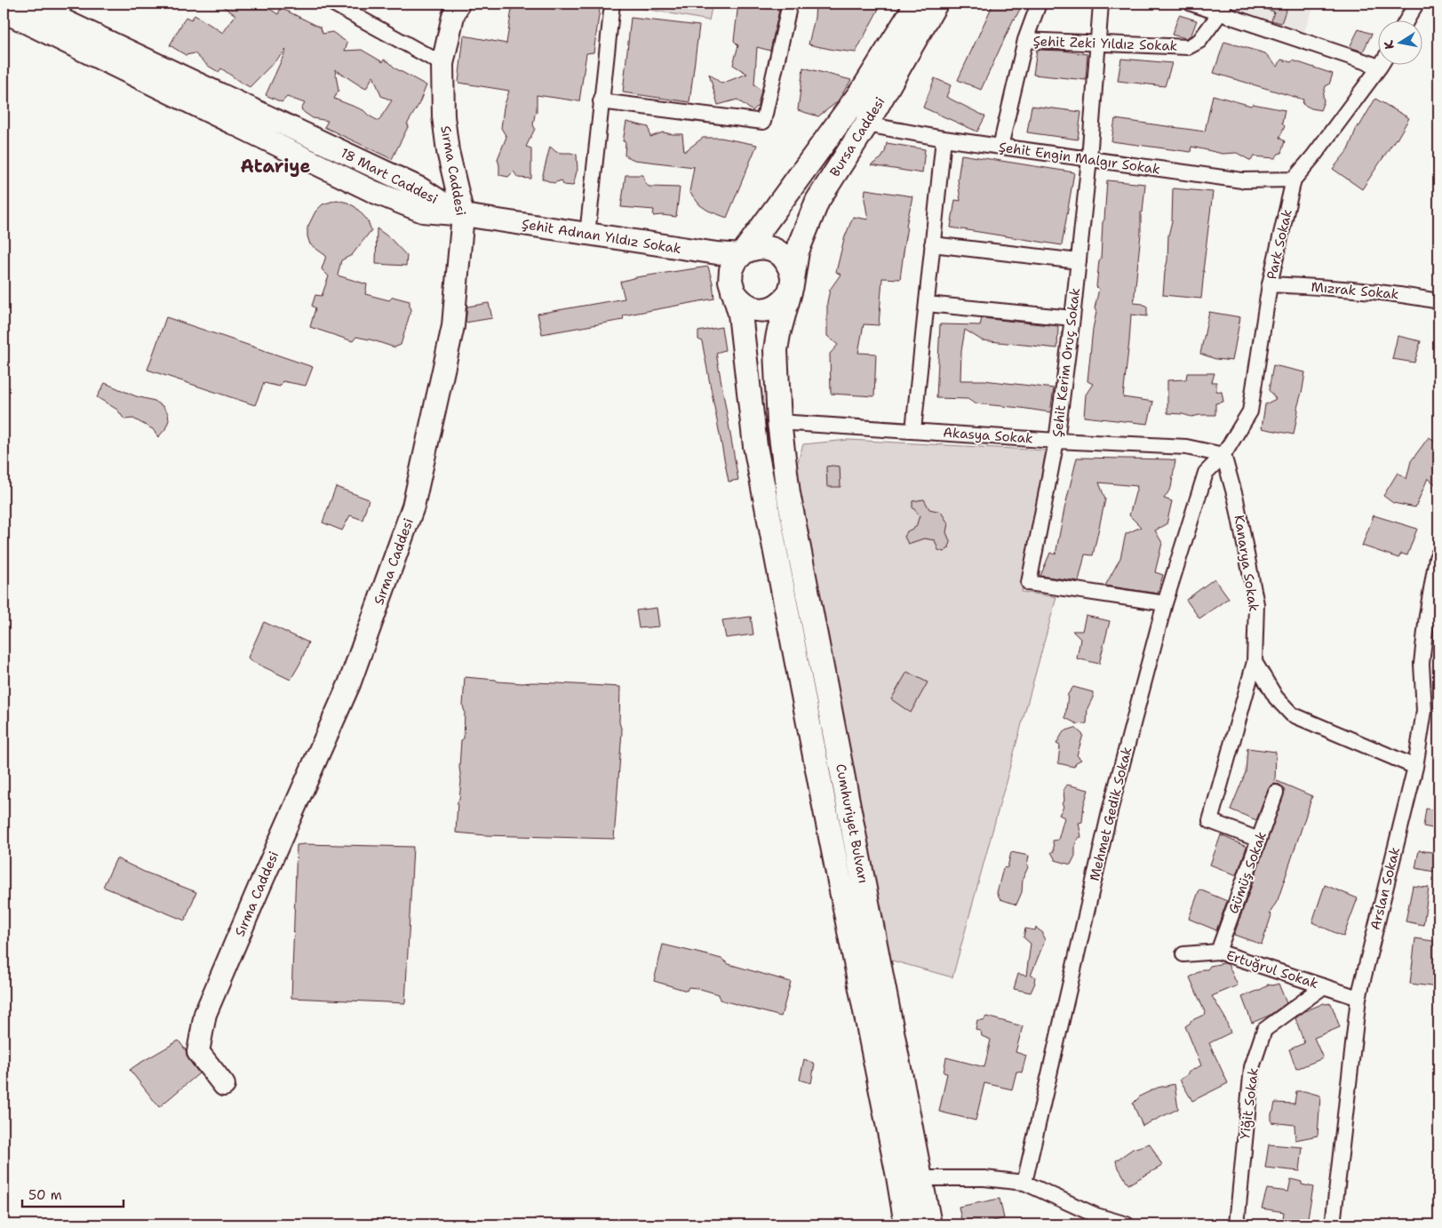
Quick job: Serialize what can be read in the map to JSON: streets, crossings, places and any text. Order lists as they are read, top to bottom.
{
  "streets": {
    "main road": ["Bursa Caddesi", "Cumhuriyet Bulvarı"],
    "street": [
      "Şehit Zeki Yıldız Sokak",
      "Şehit Engin Malgır Sokak",
      "Sırma Caddesi",
      "18 Mart Caddesi",
      "Şehit Adnan Yıldız Sokak",
      "Park Sokak",
      "Mızrak Sokak",
      "Şehit Kerim Oruç Sokak",
      "Akasya Sokak",
      "Kanarya Sokak",
      "Mehmet Gedik Sokak",
      "Gümüş Sokak",
      "Arslan Sokak",
      "Ertuğrul Sokak",
      "Yiğit Sokak"
    ]
  },
  "crossings": [
    ["Şehit Zeki Yıldız Sokak", "Şehit Engin Malgır Sokak"],
    ["Şehit Zeki Yıldız Sokak", "Şehit Kerim Oruç Sokak"],
    ["Bursa Caddesi", "Şehit Engin Malgır Sokak"],
    ["Bursa Caddesi", "Şehit Adnan Yıldız Sokak"],
    ["Bursa Caddesi", "Akasya Sokak"],
    ["Bursa Caddesi", "Cumhuriyet Bulvarı"],
    ["Şehit Engin Malgır Sokak", "Park Sokak"],
    ["Şehit Engin Malgır Sokak", "Şehit Kerim Oruç Sokak"],
    ["Sırma Caddesi", "18 Mart Caddesi"],
    ["Sırma Caddesi", "Şehit Adnan Yıldız Sokak"],
    ["18 Mart Caddesi", "Şehit Adnan Yıldız Sokak"],
    ["Park Sokak", "Mızrak Sokak"],
    ["Park Sokak", "Akasya Sokak"],
    ["Park Sokak", "Kanarya Sokak"],
    ["Park Sokak", "Mehmet Gedik Sokak"],
    ["Şehit Kerim Oruç Sokak", "Akasya Sokak"],
    ["Şehit Kerim Oruç Sokak", "Mehmet Gedik Sokak"],
    ["Akasya Sokak", "Kanarya Sokak"],
    ["Akasya Sokak", "Mehmet Gedik Sokak"],
    ["Akasya Sokak", "Cumhuriyet Bulvarı"],
    ["Kanarya Sokak", "Mehmet Gedik Sokak"],
    ["Kanarya Sokak", "Gümüş Sokak"],
    ["Gümüş Sokak", "Ertuğrul Sokak"],
    ["Arslan Sokak", "Ertuğrul Sokak"],
    ["Ertuğrul Sokak", "Yiğit Sokak"]
  ],
  "districts": ["Atariye"],
  "scale_bar": "50 m",
  "north": "left"
}
